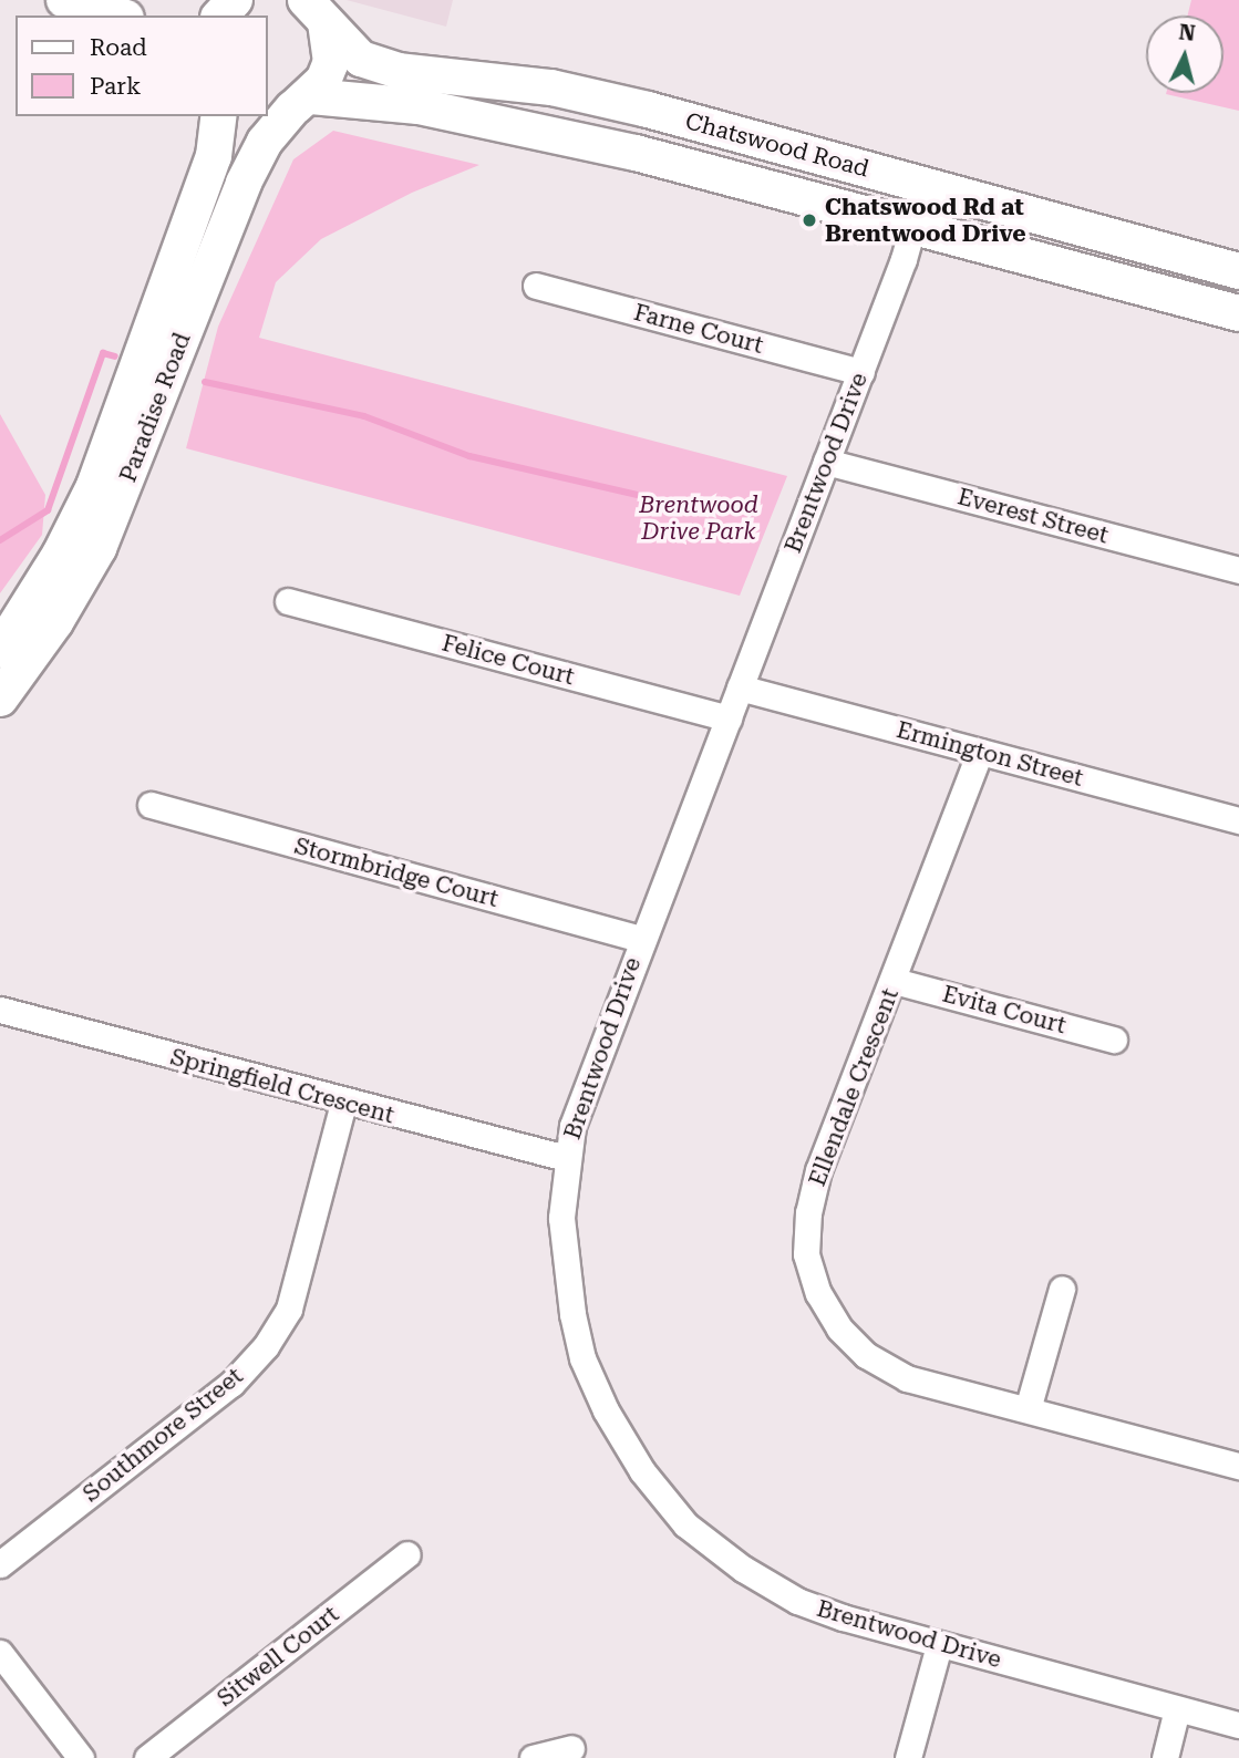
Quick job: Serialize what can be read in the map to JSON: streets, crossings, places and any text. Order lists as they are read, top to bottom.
{
  "streets": {
    "main road": ["Chatswood Road", "Paradise Road"],
    "street": [
      "Farne Court",
      "Brentwood Drive",
      "Everest Street",
      "Felice Court",
      "Ermington Street",
      "Stormbridge Court",
      "Evita Court",
      "Springfield Crescent",
      "Ellendale Crescent",
      "Southmore Street",
      "Sitwell Court"
    ]
  },
  "crossings": [
    ["Chatswood Road", "Paradise Road"],
    ["Chatswood Road", "Brentwood Drive"],
    ["Farne Court", "Brentwood Drive"],
    ["Brentwood Drive", "Everest Street"],
    ["Brentwood Drive", "Felice Court"],
    ["Brentwood Drive", "Ermington Street"],
    ["Brentwood Drive", "Stormbridge Court"],
    ["Brentwood Drive", "Springfield Crescent"],
    ["Ermington Street", "Ellendale Crescent"],
    ["Evita Court", "Ellendale Crescent"],
    ["Springfield Crescent", "Southmore Street"]
  ],
  "parks": ["Brentwood Drive Park"],
  "places": ["Chatswood Rd at Brentwood Drive"],
  "legend": ["Road", "Park"],
  "north": "top"
}
